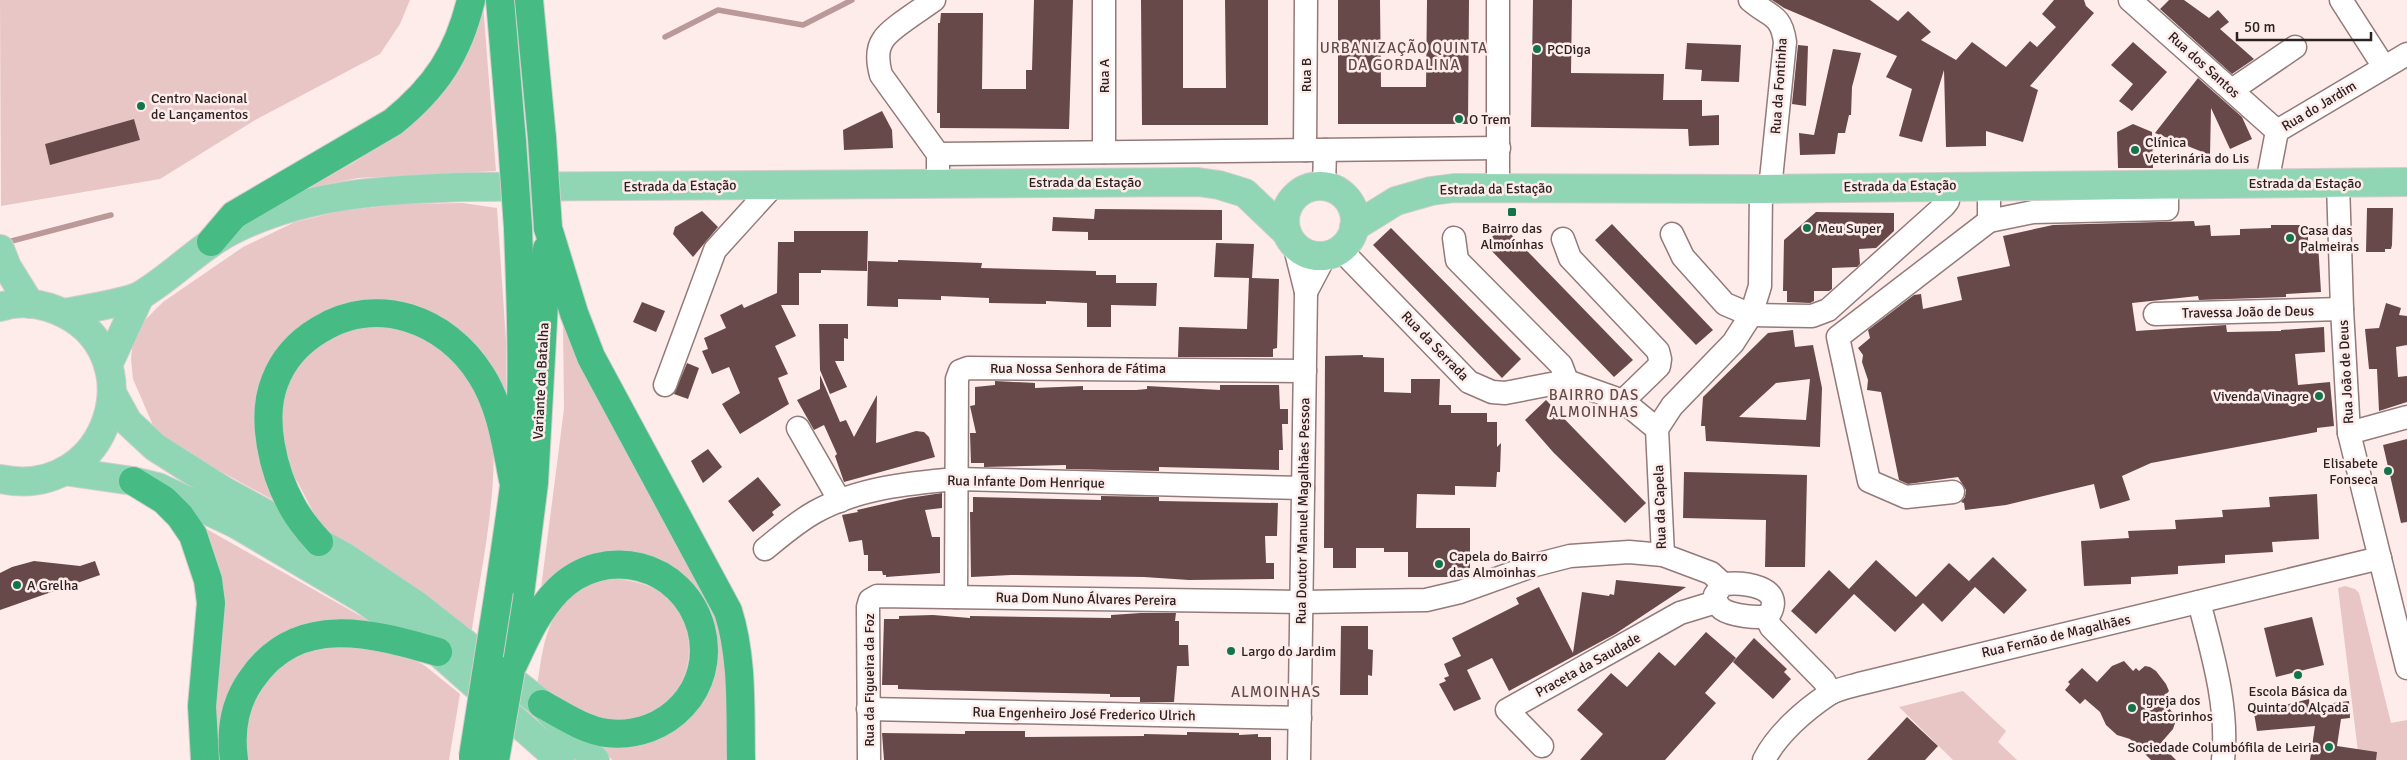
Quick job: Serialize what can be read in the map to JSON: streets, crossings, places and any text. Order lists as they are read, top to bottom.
{
  "streets": {
    "highway": ["Variante da Batalha"],
    "main road": ["Estrada da Estação"],
    "street": [
      "Rua dos Santos",
      "Rua B",
      "Rua A",
      "Rua da Fontinha",
      "Rua do Jardim",
      "Travessa João de Deus",
      "Rua da Serrada",
      "Rua Nossa Senhora de Fátima",
      "Rua João de Deus",
      "Rua Infante Dom Henrique",
      "Rua da Capela",
      "Rua Doutor Manuel Magalhães Pessoa",
      "Rua Dom Nuno Álvares Pereira",
      "Rua Fernão de Magalhães",
      "Praceta da Saudade",
      "Rua da Figueira da Foz",
      "Rua Engenheiro José Frederico Ulrich"
    ]
  },
  "crossings": [
    ["Rua dos Santos", "Rua do Jardim"],
    ["Rua B", "Estrada da Estação"],
    ["Rua B", "Rua da Serrada"],
    ["Rua B", "Rua Doutor Manuel Magalhães Pessoa"],
    ["Rua da Fontinha", "Estrada da Estação"],
    ["Rua do Jardim", "Estrada da Estação"],
    ["Estrada da Estação", "Rua da Serrada"],
    ["Estrada da Estação", "Rua João de Deus"],
    ["Estrada da Estação", "Rua Doutor Manuel Magalhães Pessoa"],
    ["Travessa João de Deus", "Rua João de Deus"],
    ["Rua da Serrada", "Rua Doutor Manuel Magalhães Pessoa"],
    ["Rua Nossa Senhora de Fátima", "Rua Infante Dom Henrique"],
    ["Rua Nossa Senhora de Fátima", "Rua Doutor Manuel Magalhães Pessoa"],
    ["Rua Nossa Senhora de Fátima", "Rua Dom Nuno Álvares Pereira"],
    ["Rua João de Deus", "Rua Fernão de Magalhães"],
    ["Rua Infante Dom Henrique", "Rua Doutor Manuel Magalhães Pessoa"],
    ["Rua da Capela", "Rua Doutor Manuel Magalhães Pessoa"],
    ["Rua da Capela", "Rua Dom Nuno Álvares Pereira"],
    ["Rua Doutor Manuel Magalhães Pessoa", "Rua Dom Nuno Álvares Pereira"],
    ["Rua Doutor Manuel Magalhães Pessoa", "Rua Engenheiro José Frederico Ulrich"],
    ["Rua Dom Nuno Álvares Pereira", "Rua da Figueira da Foz"],
    ["Rua da Figueira da Foz", "Rua Engenheiro José Frederico Ulrich"]
  ],
  "districts": ["URBANIZAÇÃO QUINTA DA GORDALINA", "BAIRRO DAS ALMOINHAS", "ALMOINHAS"],
  "places": {
    "other": [
      "PCDiga",
      "Centro Nacional de Lançamentos",
      "O Trem",
      "Clínica Veterinária do Lis",
      "Meu Super",
      "Casa das Palmeiras",
      "Vivenda Vinagre",
      "Elisabete Fonseca",
      "Capela do Bairro das Almoinhas",
      "A Grelha",
      "Largo do Jardim",
      "Escola Básica da Quinta do Alçada",
      "Igreja dos Pastorinhos",
      "Sociedade Columbófila de Leiria"
    ],
    "transit": ["Bairro das Almoínhas"]
  },
  "scale_bar": "50 m"
}
